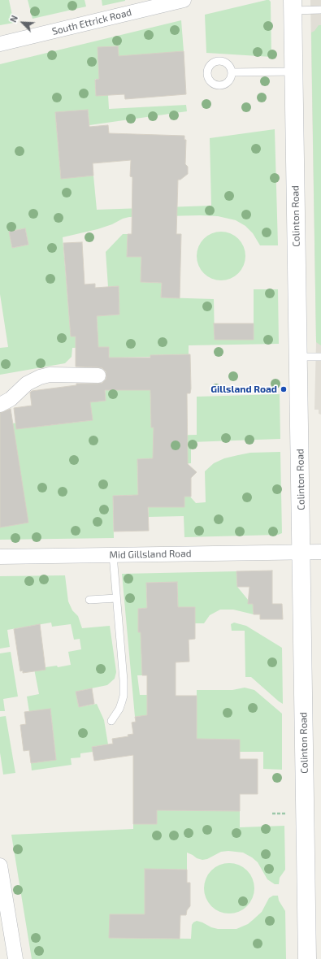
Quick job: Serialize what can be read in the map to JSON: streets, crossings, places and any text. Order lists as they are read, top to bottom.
{
  "streets": {
    "street": ["South Ettrick Road", "Colinton Road", "Mid Gillsland Road"]
  },
  "crossings": [
    ["Colinton Road", "Mid Gillsland Road"]
  ],
  "places": ["Gillsland Road"],
  "north": "top left"
}
